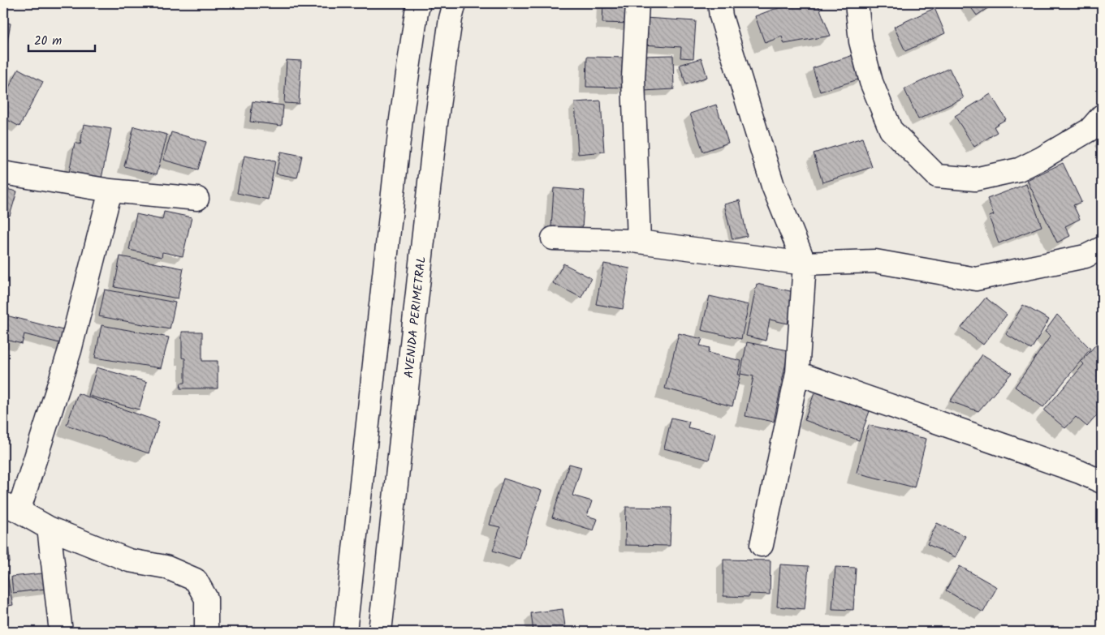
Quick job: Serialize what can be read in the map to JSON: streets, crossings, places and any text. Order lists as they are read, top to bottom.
{
  "streets": {
    "street": ["AVENIDA PERIMETRAL"]
  },
  "scale_bar": "20 m"
}
